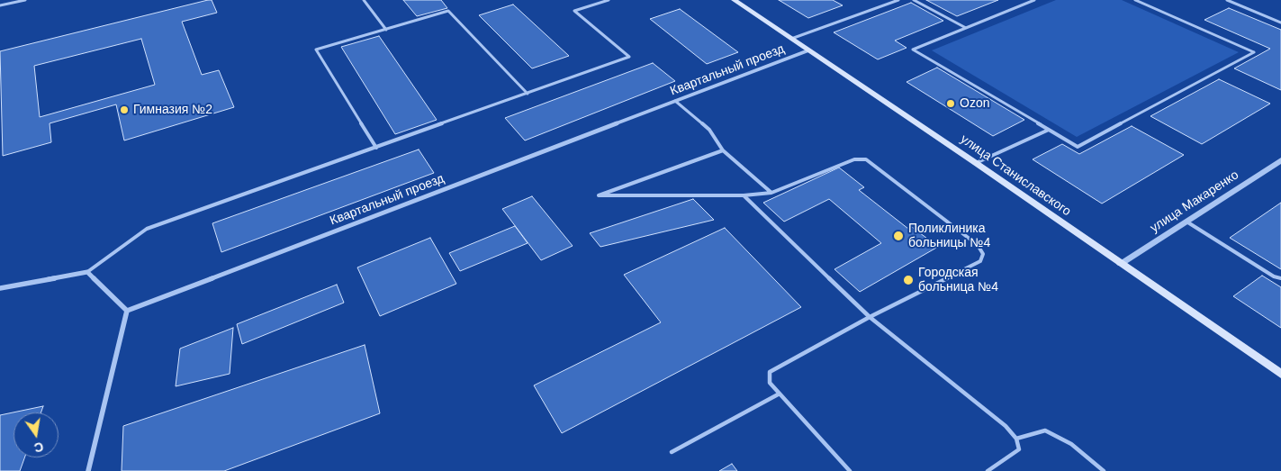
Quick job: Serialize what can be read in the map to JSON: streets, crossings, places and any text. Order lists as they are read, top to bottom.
{
  "streets": {
    "main road": ["улица Станиславского"],
    "street": ["Квартальный проезд", "улица Макаренко"]
  },
  "crossings": [
    ["Квартальный проезд", "улица Станиславского"],
    ["улица Станиславского", "улица Макаренко"]
  ],
  "places": [
    "Ozon",
    "Гимназия №2",
    "Поликлиника больницы №4",
    "Городская больница №4"
  ],
  "north": "bottom"
}
